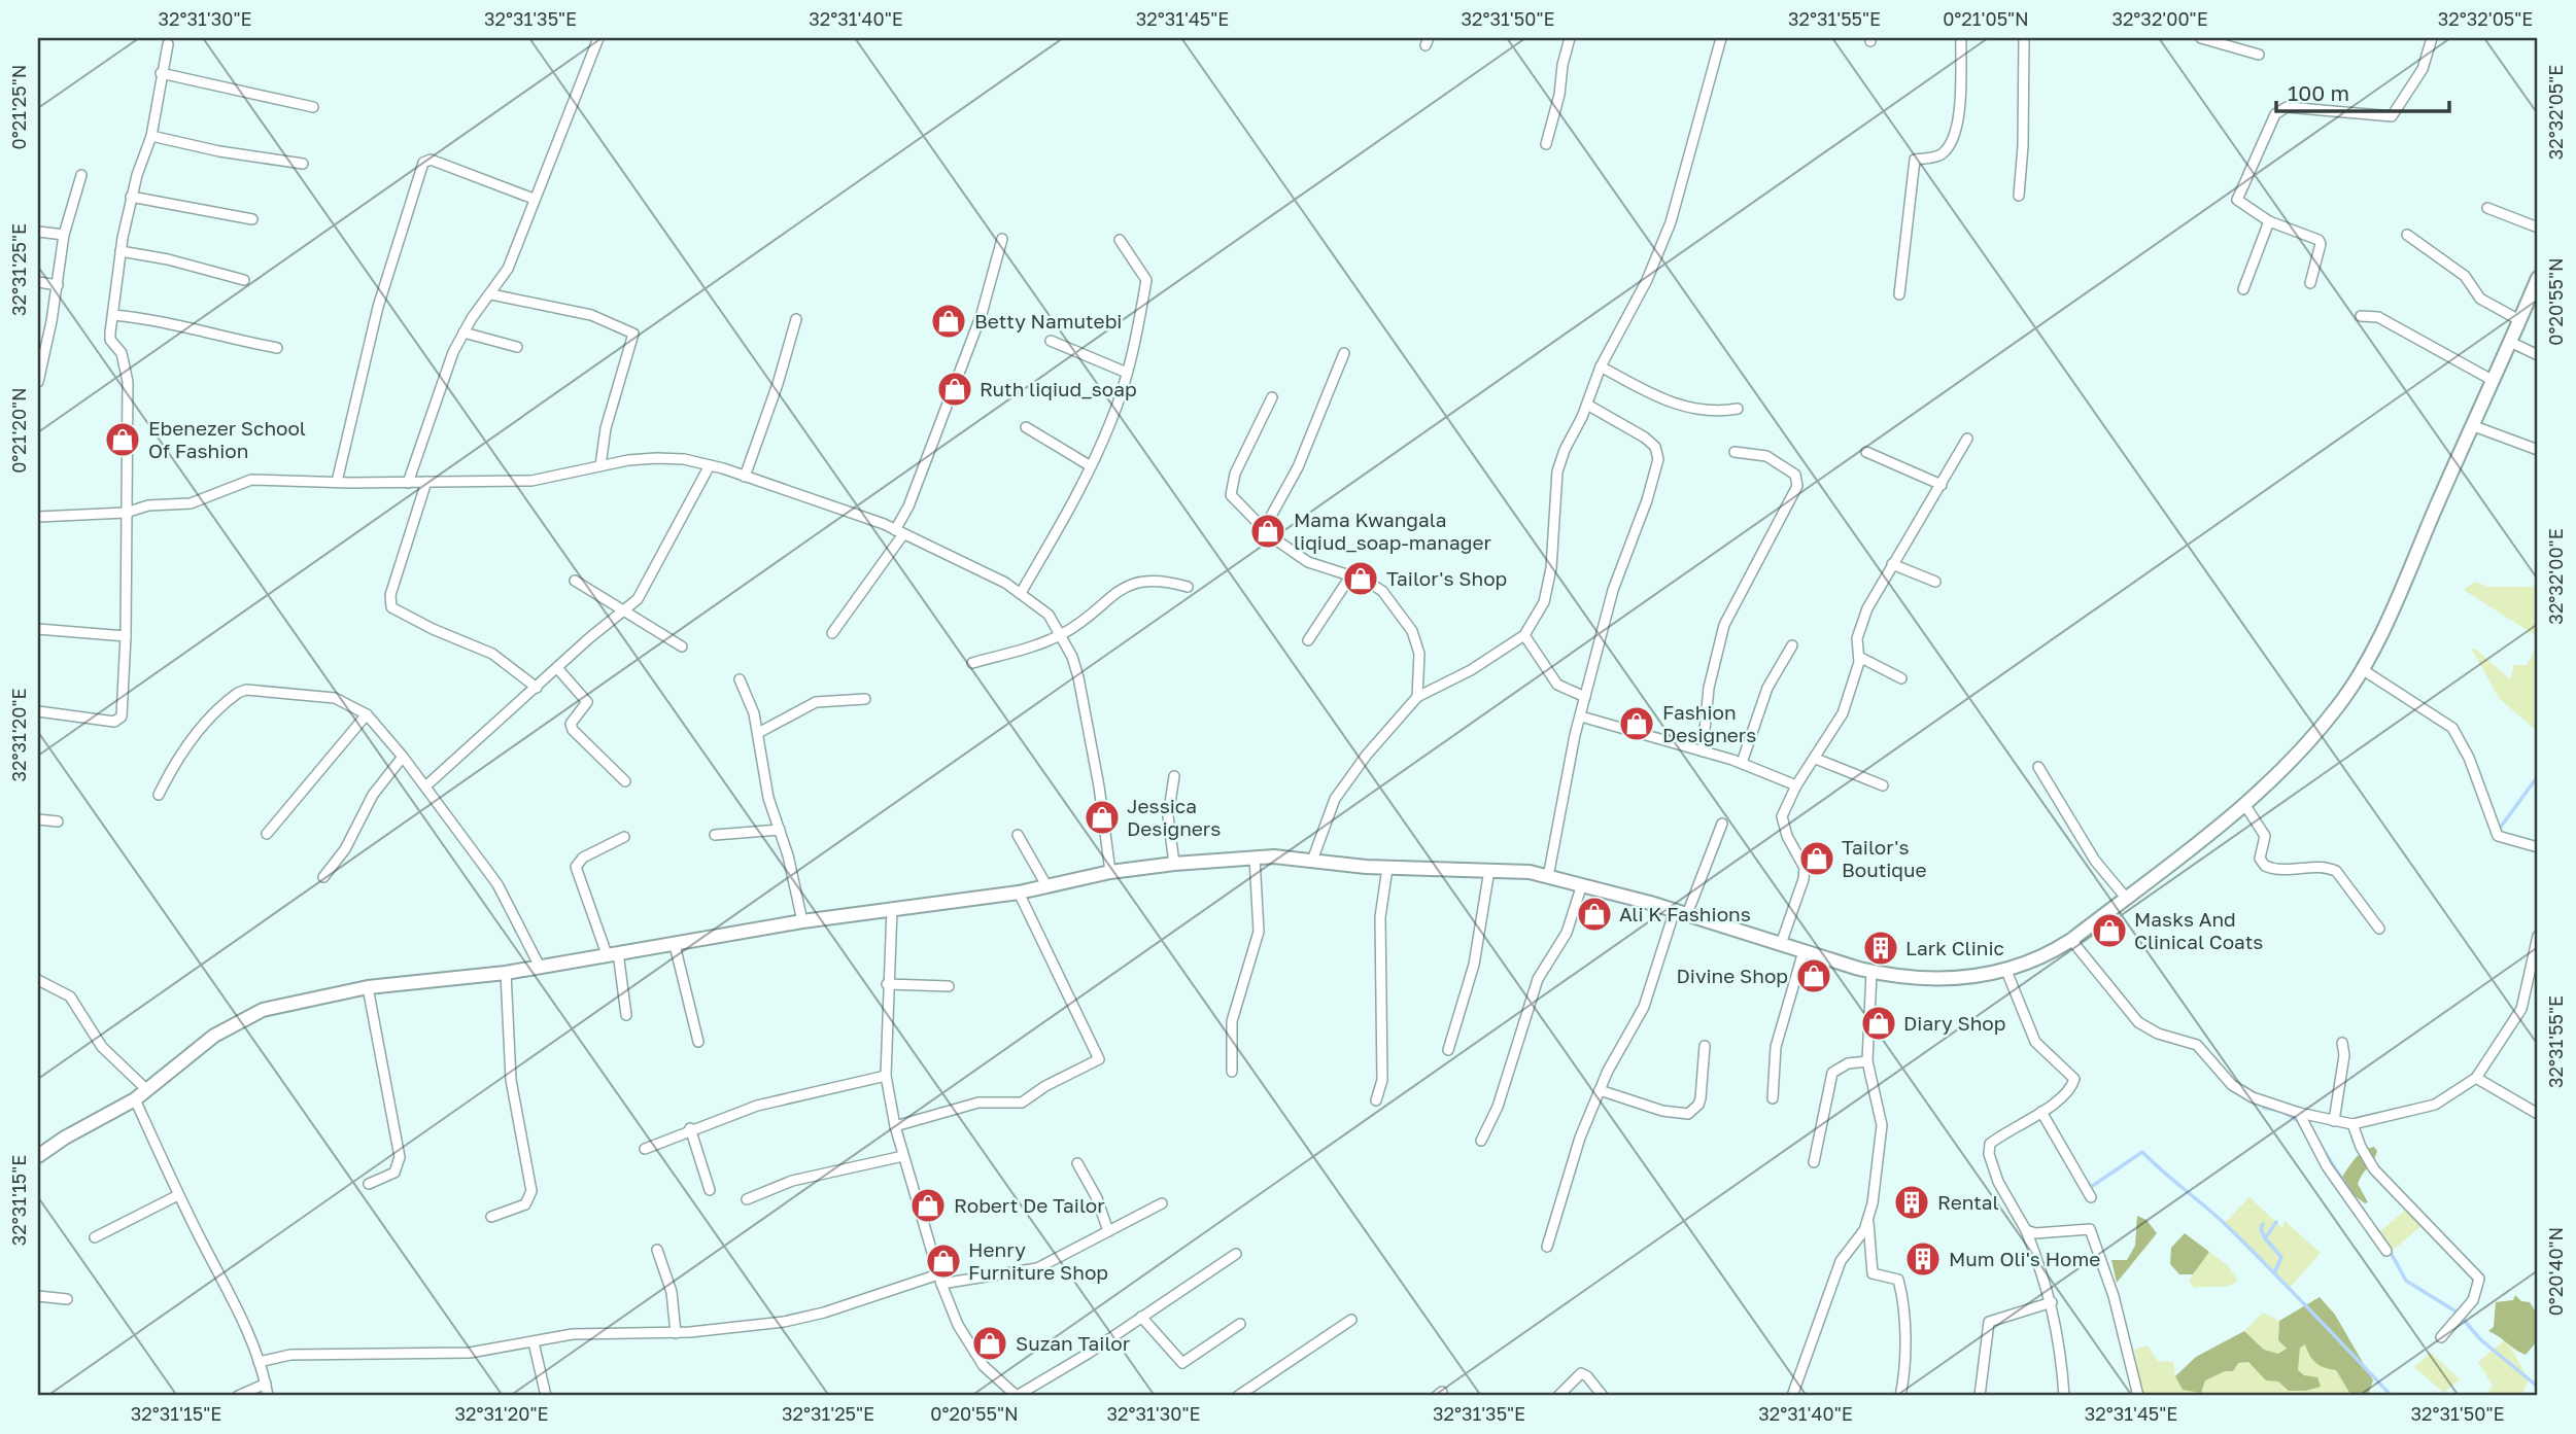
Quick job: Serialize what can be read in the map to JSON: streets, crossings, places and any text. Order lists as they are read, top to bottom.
{
  "places": {
    "shop": [
      "Betty Namutebi",
      "Ruth liqiud_soap",
      "Ebenezer School Of Fashion",
      "Mama Kwangala liqiud_soap-manager",
      "Tailor's Shop",
      "Fashion Designers",
      "Jessica Designers",
      "Tailor's Boutique",
      "Ali K Fashions",
      "Masks And Clinical Coats",
      "Divine Shop",
      "Diary Shop",
      "Robert De Tailor",
      "Henry Furniture Shop",
      "Suzan Tailor"
    ],
    "building": ["Lark Clinic", "Rental", "Mum Oli's Home"]
  },
  "scale_bar": "100 m",
  "coordinates": [
    "32°31'30\"E",
    "32°31'35\"E",
    "32°31'40\"E",
    "32°31'45\"E",
    "32°31'50\"E",
    "32°31'55\"E",
    "0°21'05\"N",
    "32°32'00\"E",
    "32°32'05\"E",
    "0°21'25\"N",
    "32°31'25\"E",
    "0°20'55\"N",
    "0°21'20\"N",
    "32°31'20\"E",
    "32°31'15\"E",
    "0°20'40\"N"
  ]
}
